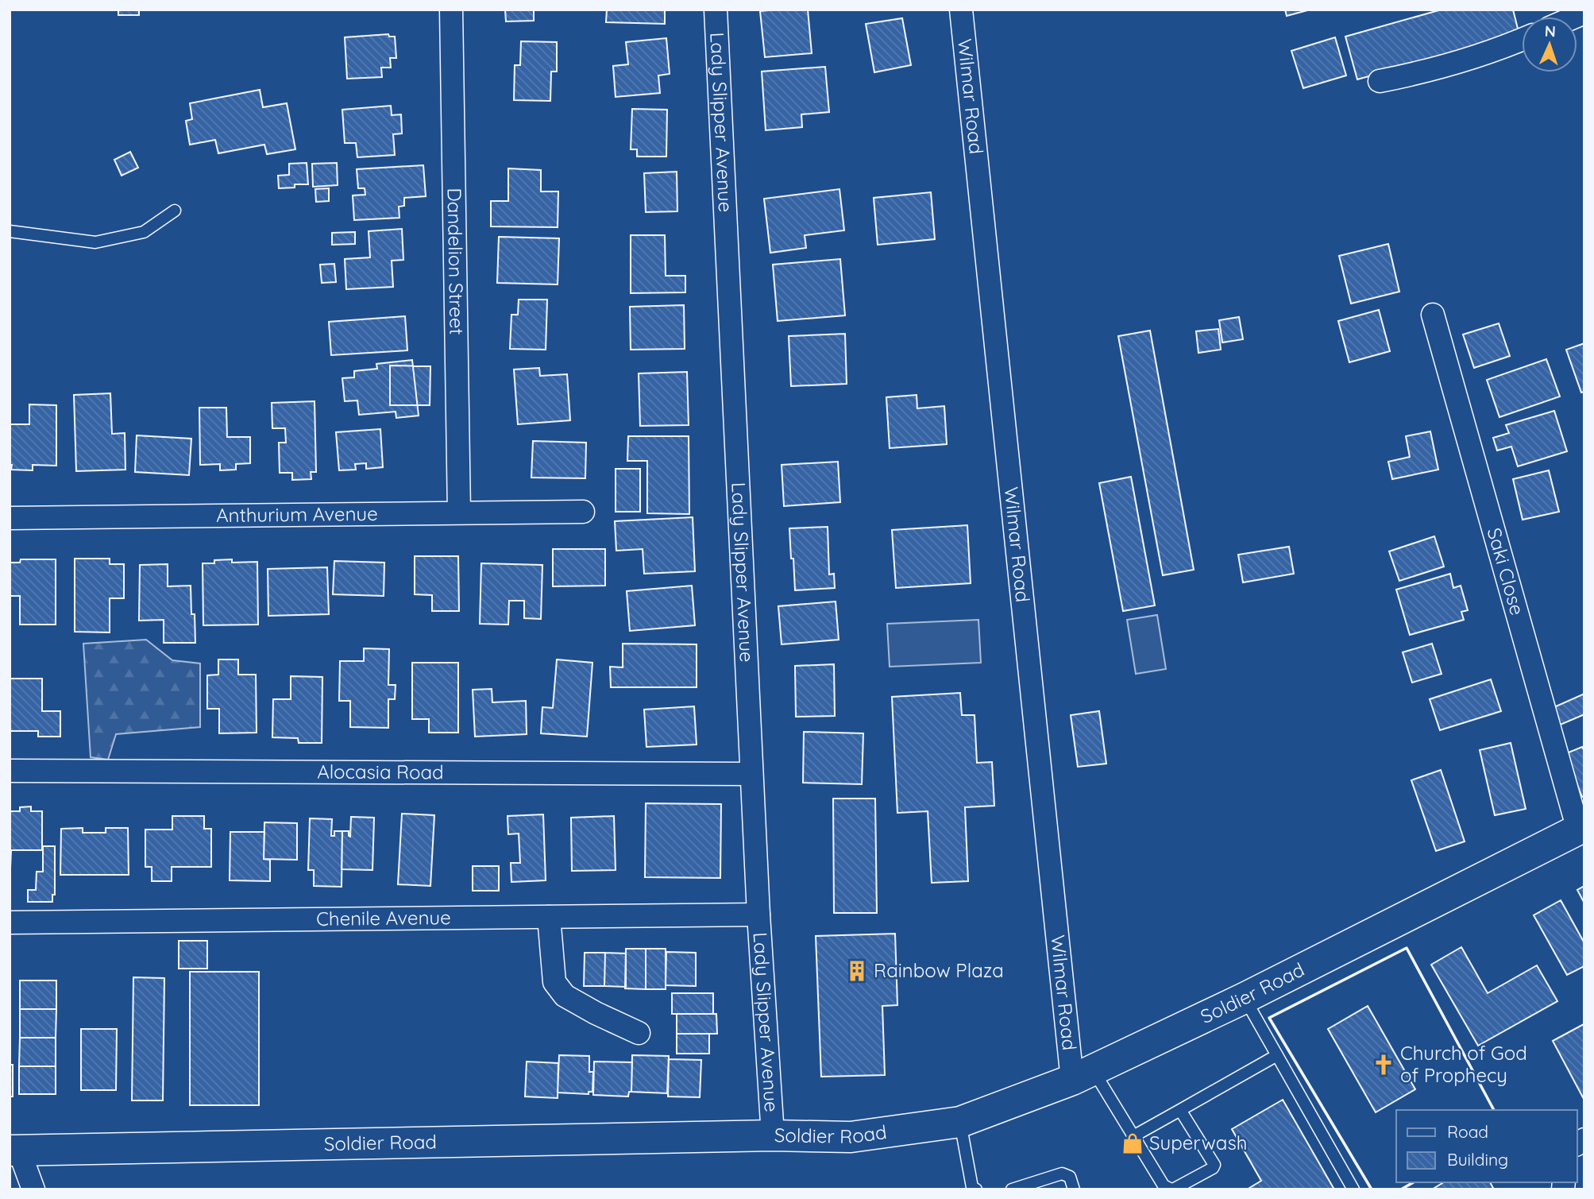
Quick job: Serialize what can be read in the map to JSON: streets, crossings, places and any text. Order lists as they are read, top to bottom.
{
  "streets": {
    "main road": ["Soldier Road"],
    "street": [
      "Wilmar Road",
      "Lady Slipper Avenue",
      "Dandelion Street",
      "Anthurium Avenue",
      "Saki Close",
      "Alocasia Road",
      "Chenile Avenue"
    ]
  },
  "crossings": [
    ["Wilmar Road", "Soldier Road"],
    ["Lady Slipper Avenue", "Alocasia Road"],
    ["Lady Slipper Avenue", "Chenile Avenue"],
    ["Lady Slipper Avenue", "Soldier Road"],
    ["Dandelion Street", "Anthurium Avenue"],
    ["Saki Close", "Soldier Road"]
  ],
  "places": {
    "building": ["Rainbow Plaza"],
    "church": ["Church of God of Prophecy"],
    "shop": ["Superwash"]
  },
  "legend": ["Road", "Building"],
  "north": "top"
}
